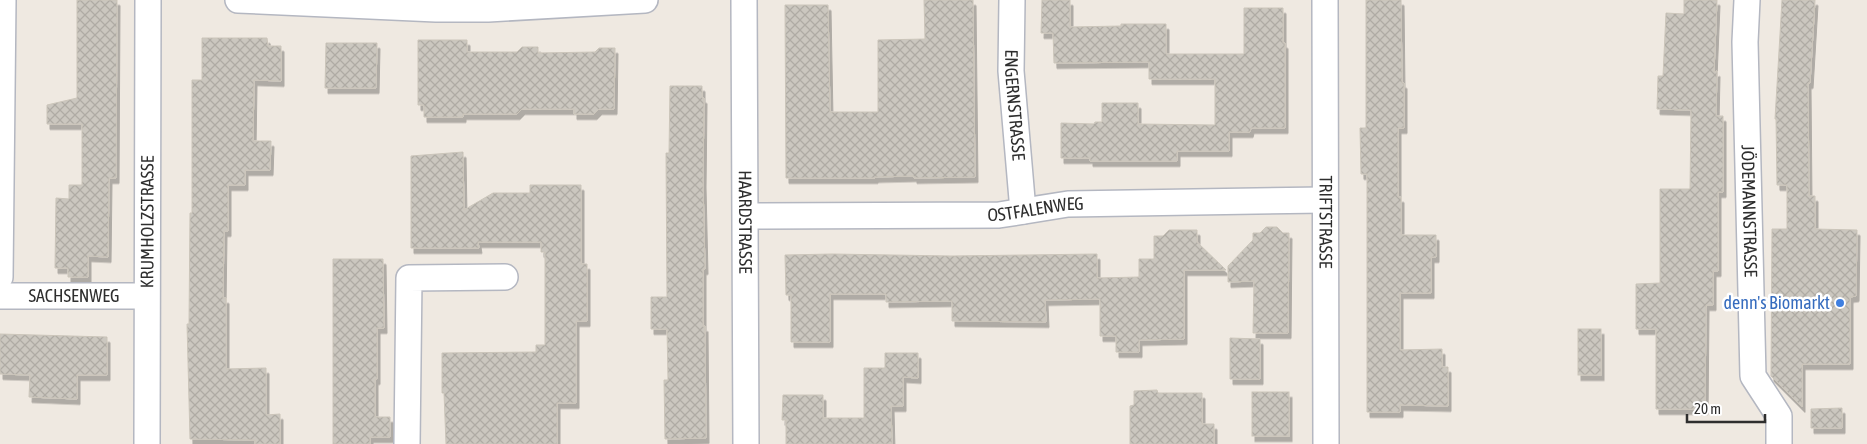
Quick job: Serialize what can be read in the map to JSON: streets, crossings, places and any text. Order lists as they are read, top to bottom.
{
  "streets": {
    "street": [
      "ENGERNSTRASSE",
      "OSTFALENWEG",
      "JÖDEMANNSTRASSE",
      "KRUMHOLZSTRASSE",
      "HAARDSTRASSE",
      "TRIFTSTRASSE",
      "SACHSENWEG"
    ]
  },
  "crossings": [
    ["ENGERNSTRASSE", "OSTFALENWEG"],
    ["OSTFALENWEG", "HAARDSTRASSE"],
    ["OSTFALENWEG", "TRIFTSTRASSE"],
    ["KRUMHOLZSTRASSE", "SACHSENWEG"]
  ],
  "places": ["denn's Biomarkt"],
  "scale_bar": "20 m"
}
